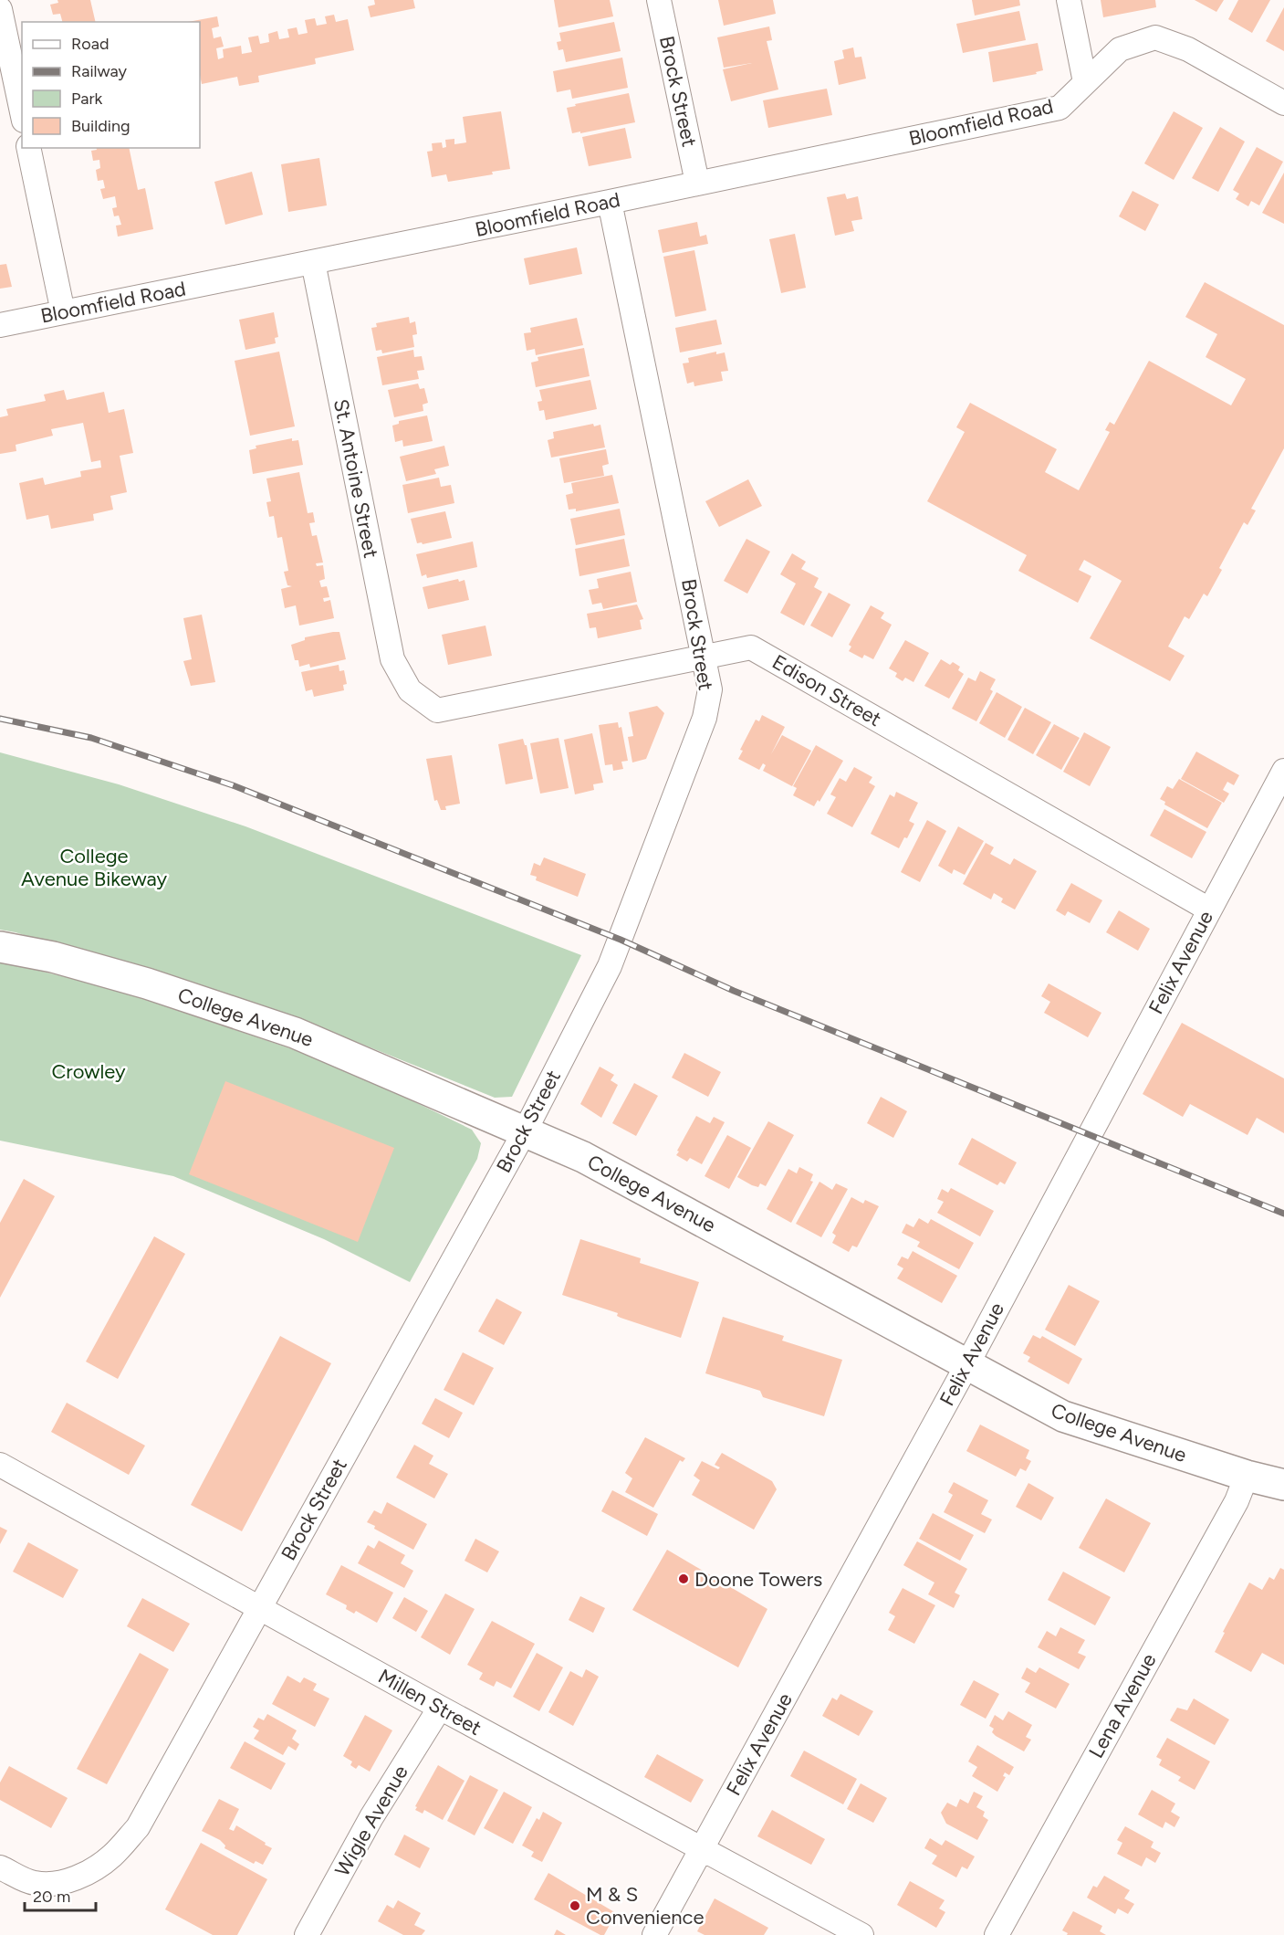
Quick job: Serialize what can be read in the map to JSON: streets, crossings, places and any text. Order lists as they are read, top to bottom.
{
  "streets": {
    "street": [
      "Brock Street",
      "Bloomfield Road",
      "St. Antoine Street",
      "Edison Street",
      "Felix Avenue",
      "College Avenue",
      "Millen Street",
      "Lena Avenue",
      "Wigle Avenue"
    ]
  },
  "crossings": [
    ["Brock Street", "Bloomfield Road"],
    ["Brock Street", "Edison Street"],
    ["Brock Street", "College Avenue"],
    ["Brock Street", "Millen Street"],
    ["Bloomfield Road", "St. Antoine Street"],
    ["St. Antoine Street", "Edison Street"],
    ["Edison Street", "Felix Avenue"],
    ["Felix Avenue", "College Avenue"],
    ["Felix Avenue", "Millen Street"],
    ["College Avenue", "Lena Avenue"],
    ["Millen Street", "Wigle Avenue"]
  ],
  "parks": ["College Avenue Bikeway", "Crowley"],
  "places": ["Doone Towers", "M & S Convenience"],
  "legend": [
    "Road",
    "Railway",
    "Park",
    "Building"
  ],
  "scale_bar": "20 m"
}
